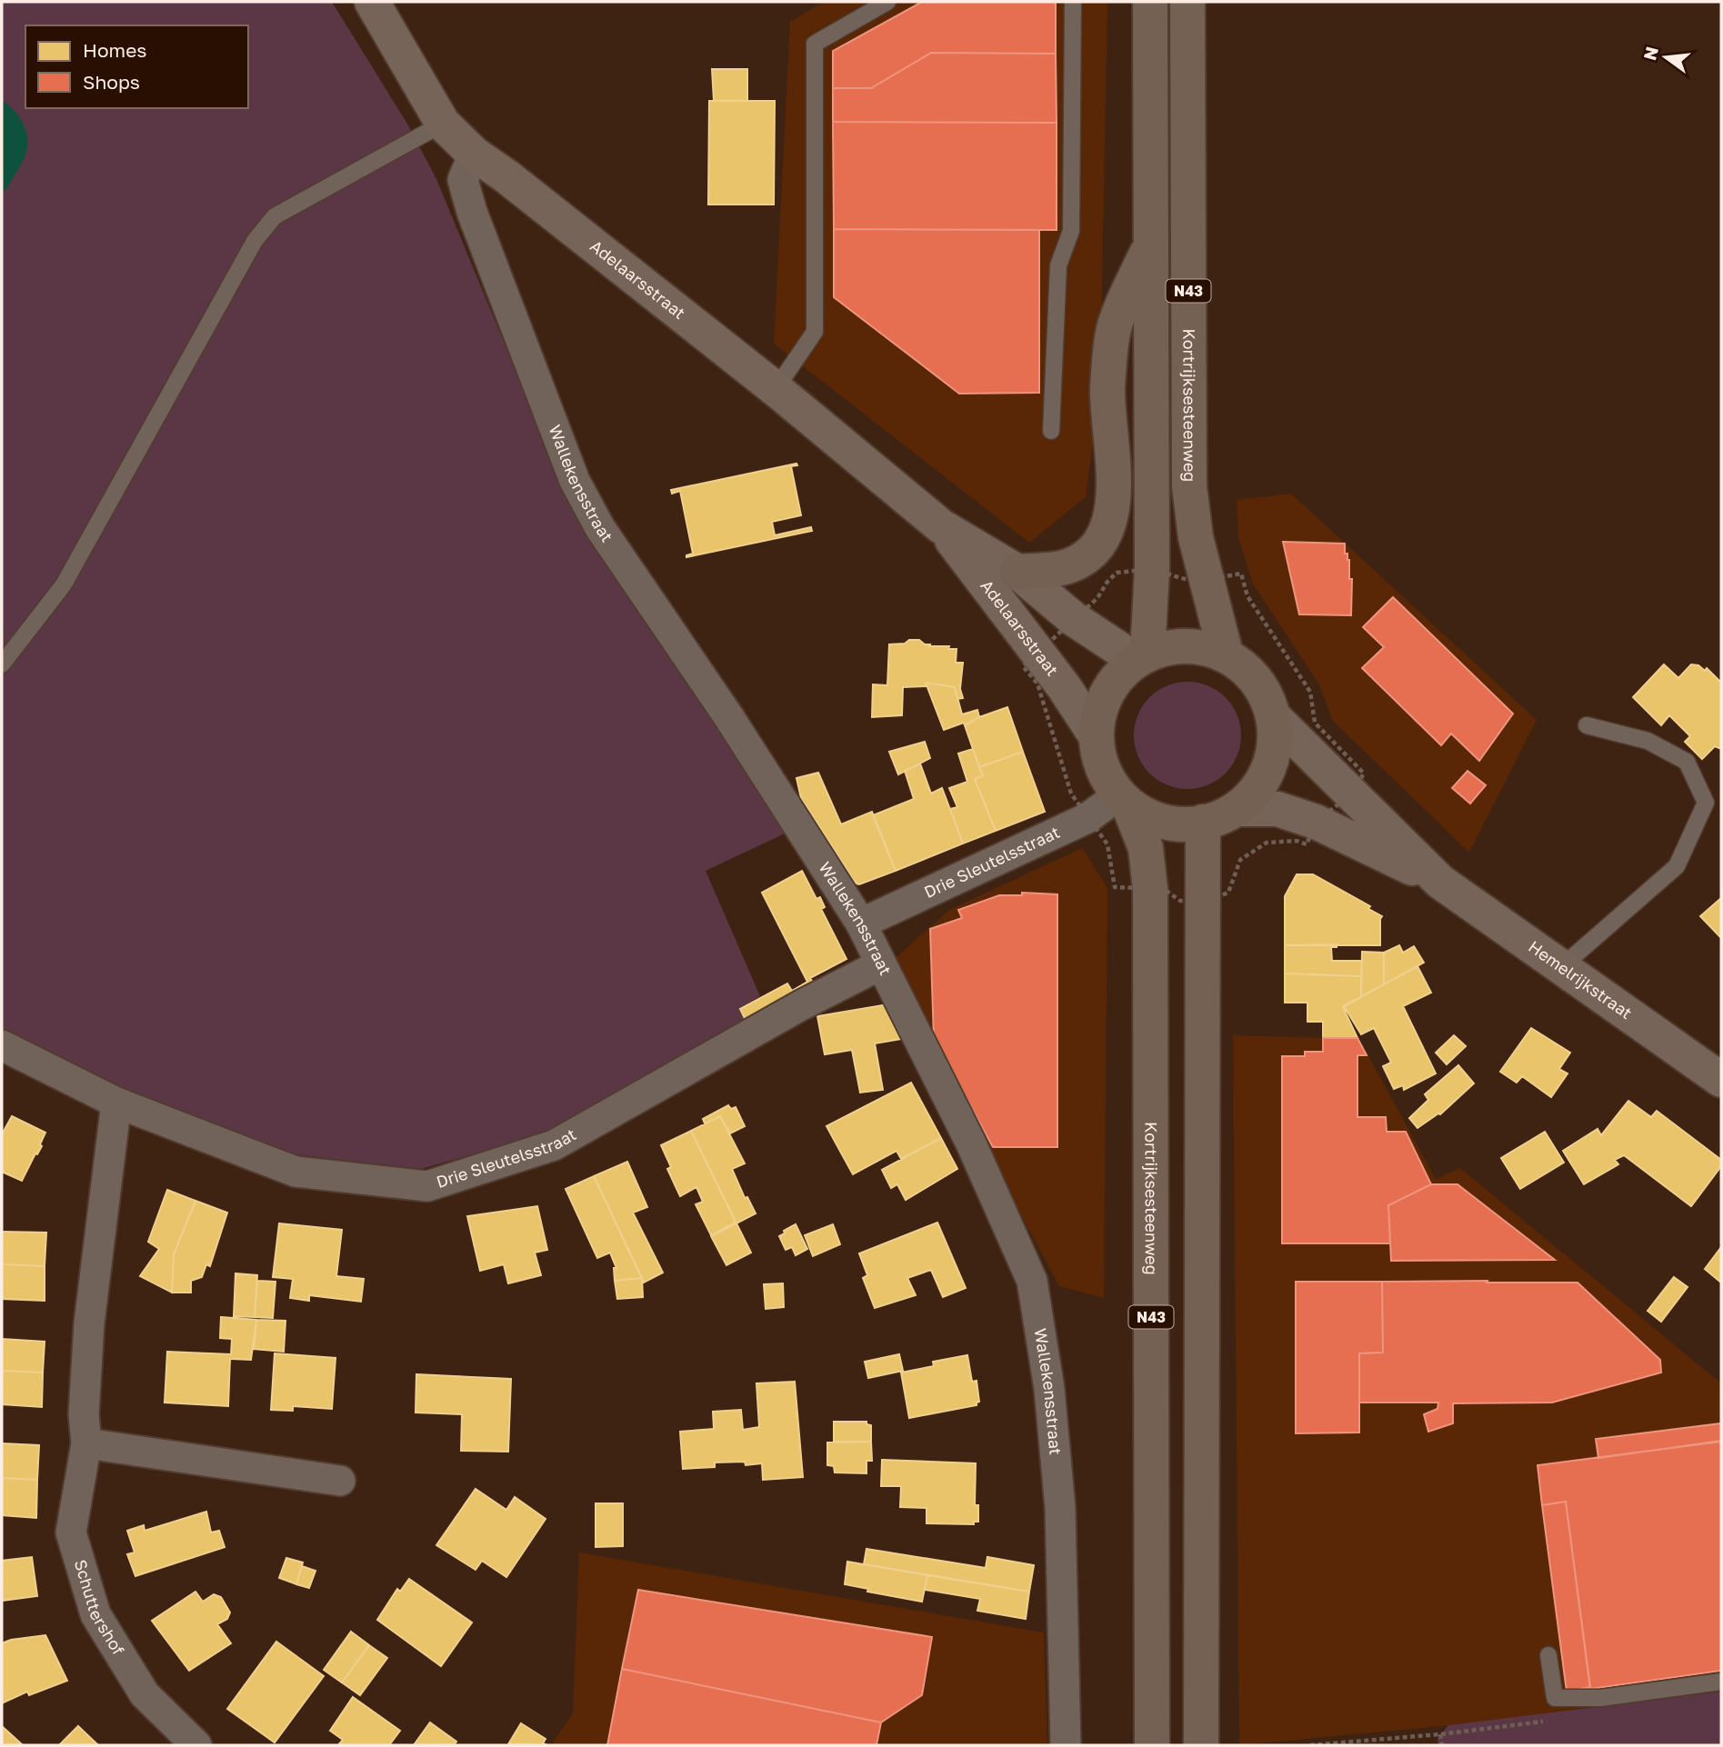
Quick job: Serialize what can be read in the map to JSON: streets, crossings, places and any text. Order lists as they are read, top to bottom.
{
  "streets": {
    "main road": ["N43", "Kortrijksesteenweg"],
    "street": [
      "Adelaarsstraat",
      "Wallekensstraat",
      "Drie Sleutelsstraat",
      "Hemelrijkstraat",
      "Schuttershof"
    ]
  },
  "crossings": [
    ["Adelaarsstraat", "N43"],
    ["Adelaarsstraat", "Kortrijksesteenweg"],
    ["Adelaarsstraat", "Wallekensstraat"],
    ["Adelaarsstraat", "Drie Sleutelsstraat"],
    ["Adelaarsstraat", "Hemelrijkstraat"],
    ["N43", "Kortrijksesteenweg"],
    ["N43", "Drie Sleutelsstraat"],
    ["N43", "Hemelrijkstraat"],
    ["Kortrijksesteenweg", "Drie Sleutelsstraat"],
    ["Kortrijksesteenweg", "Hemelrijkstraat"],
    ["Wallekensstraat", "Drie Sleutelsstraat"],
    ["Drie Sleutelsstraat", "Hemelrijkstraat"],
    ["Drie Sleutelsstraat", "Schuttershof"]
  ],
  "legend": ["Homes", "Shops"],
  "north": "left"
}
